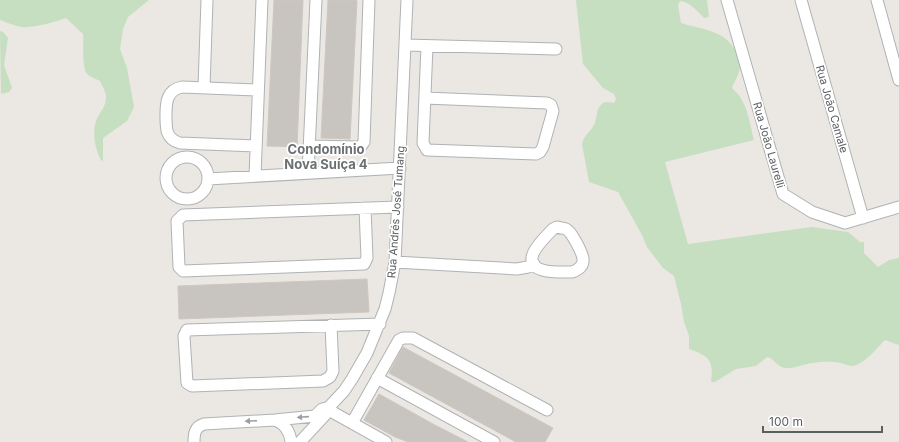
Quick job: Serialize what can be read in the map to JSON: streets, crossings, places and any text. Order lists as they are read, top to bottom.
{
  "streets": {
    "street": ["Rua João Camale", "Rua João Laurelli", "Rua Andrés José Tumang"]
  },
  "crossings": [
    ["Rua João Camale", "Rua João Laurelli"]
  ],
  "districts": ["Condomínio Nova Suíça 4"],
  "scale_bar": "100 m"
}
